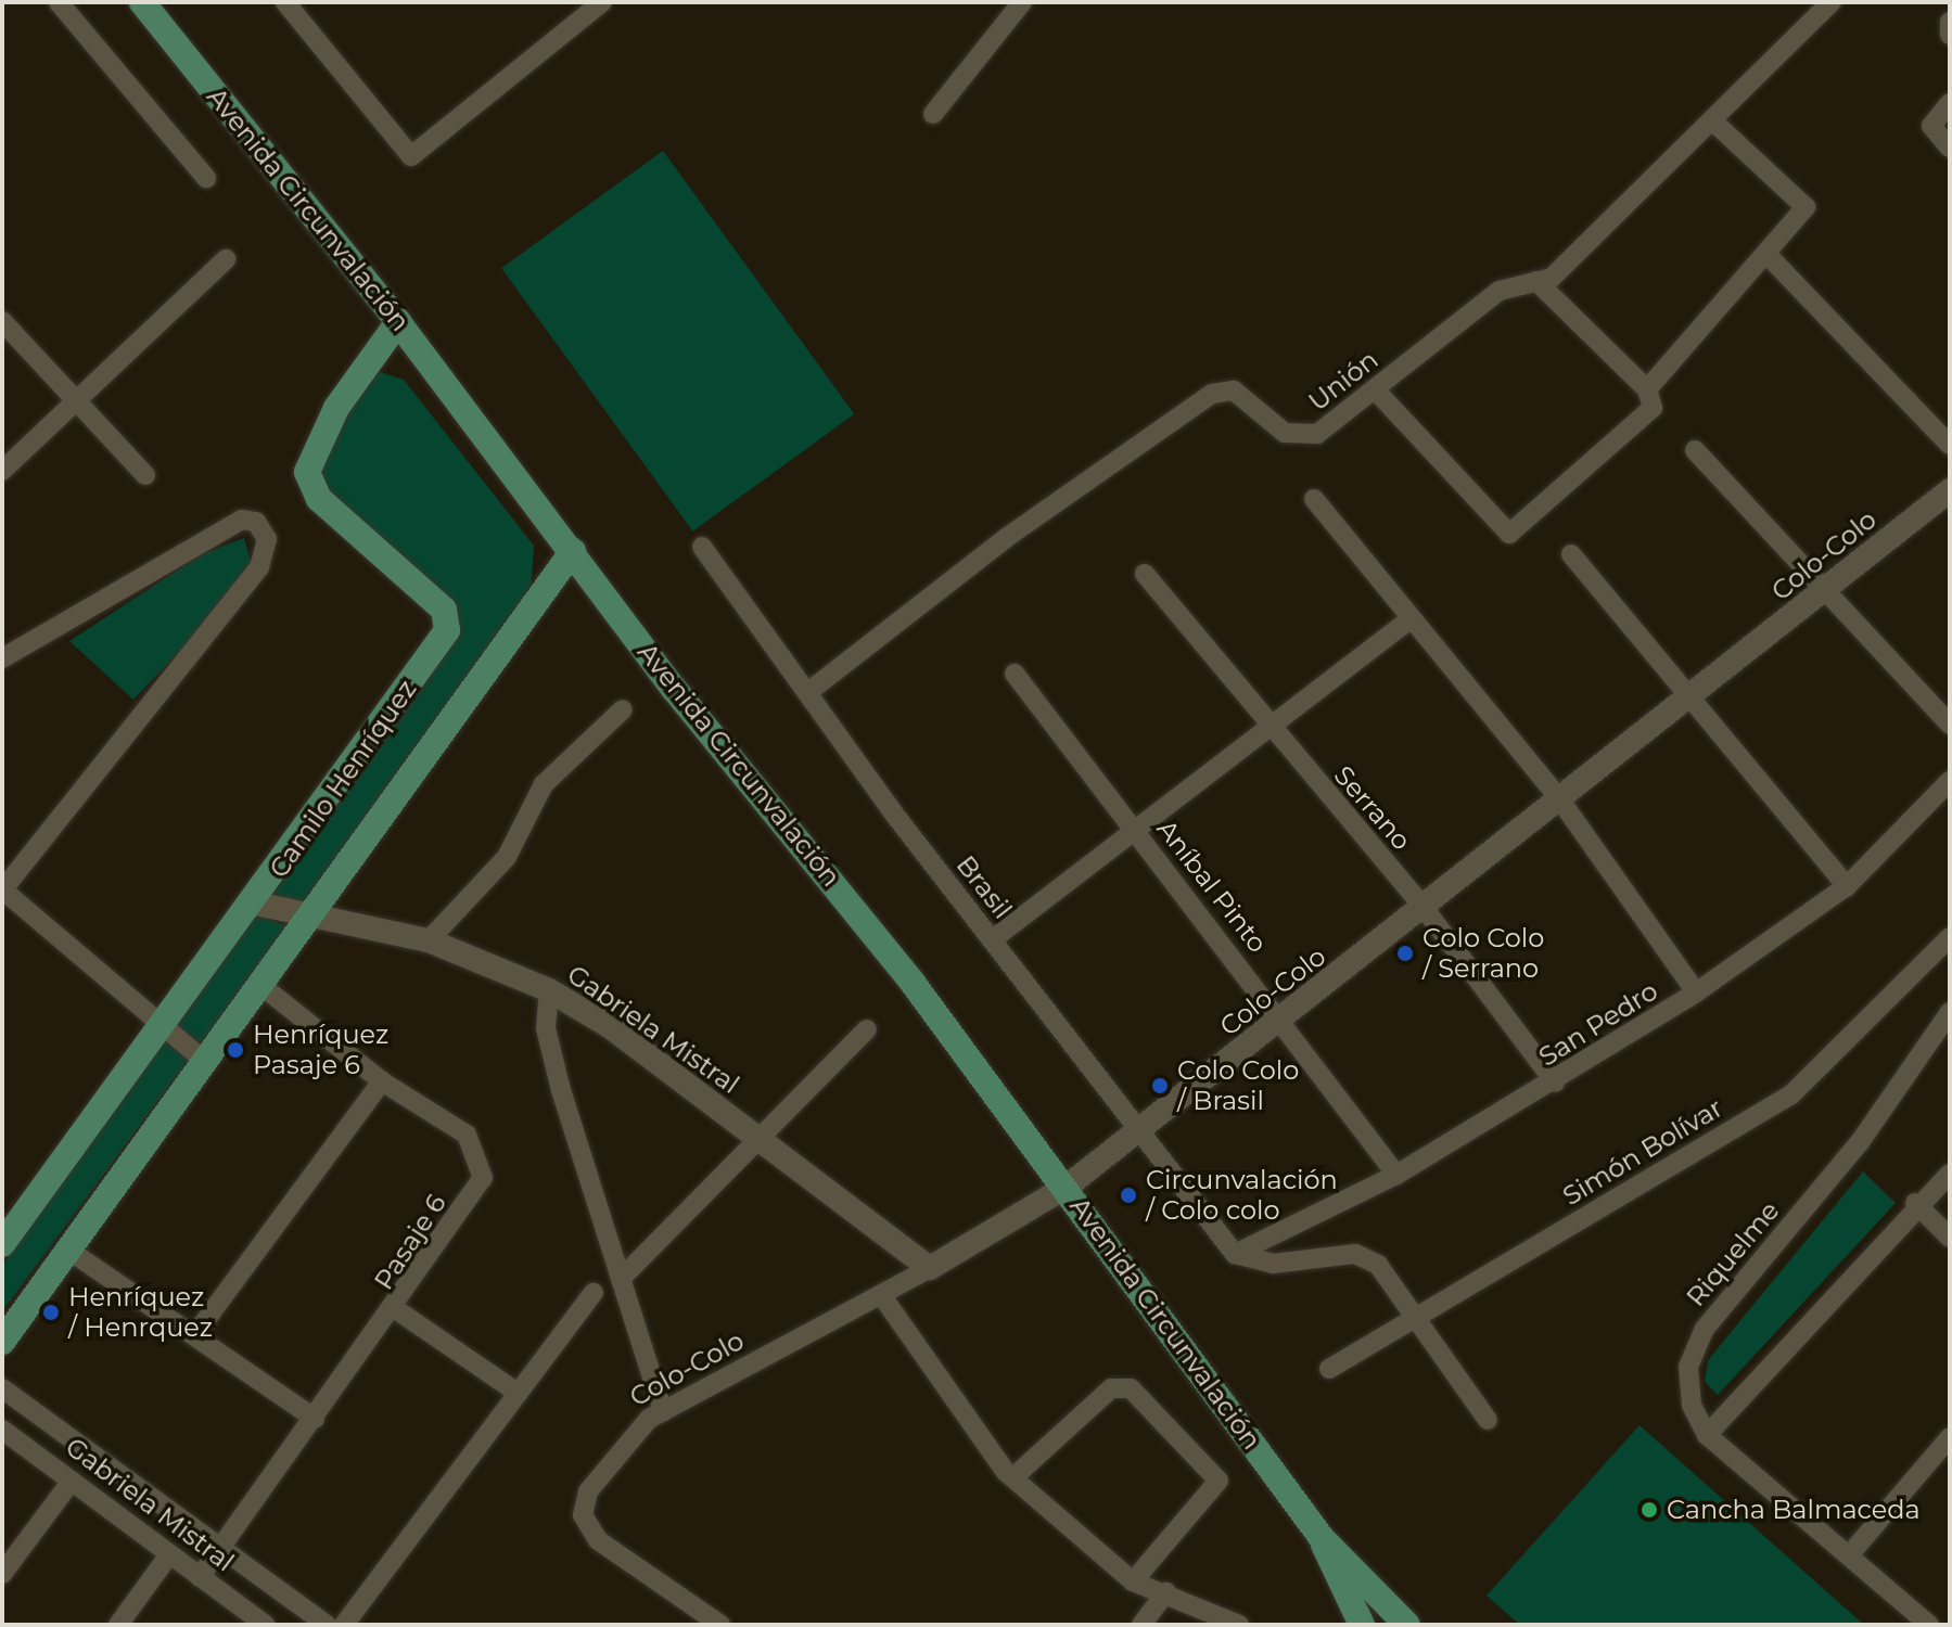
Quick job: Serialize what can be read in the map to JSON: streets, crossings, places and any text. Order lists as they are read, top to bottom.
{
  "streets": {
    "main road": ["Avenida Circunvalación", "Camilo Henríquez"],
    "street": [
      "Unión",
      "Colo-Colo",
      "Serrano",
      "Aníbal Pinto",
      "Brasil",
      "San Pedro",
      "Gabriela Mistral",
      "Simón Bolívar",
      "Pasaje 6",
      "Riquelme"
    ]
  },
  "crossings": [
    ["Avenida Circunvalación", "Colo-Colo"],
    ["Avenida Circunvalación", "Camilo Henríquez"],
    ["Unión", "Brasil"],
    ["Colo-Colo", "Serrano"],
    ["Colo-Colo", "Aníbal Pinto"],
    ["Colo-Colo", "Brasil"],
    ["Colo-Colo", "Gabriela Mistral"],
    ["Camilo Henríquez", "Gabriela Mistral"],
    ["Camilo Henríquez", "Pasaje 6"],
    ["Serrano", "San Pedro"],
    ["Aníbal Pinto", "San Pedro"],
    ["Brasil", "San Pedro"],
    ["Gabriela Mistral", "Pasaje 6"]
  ],
  "places": [
    "Colo Colo / Serrano",
    "Henríquez Pasaje 6",
    "Colo Colo / Brasil",
    "Circunvalación / Colo colo",
    "Henríquez / Henrquez",
    "Cancha Balmaceda"
  ]
}
